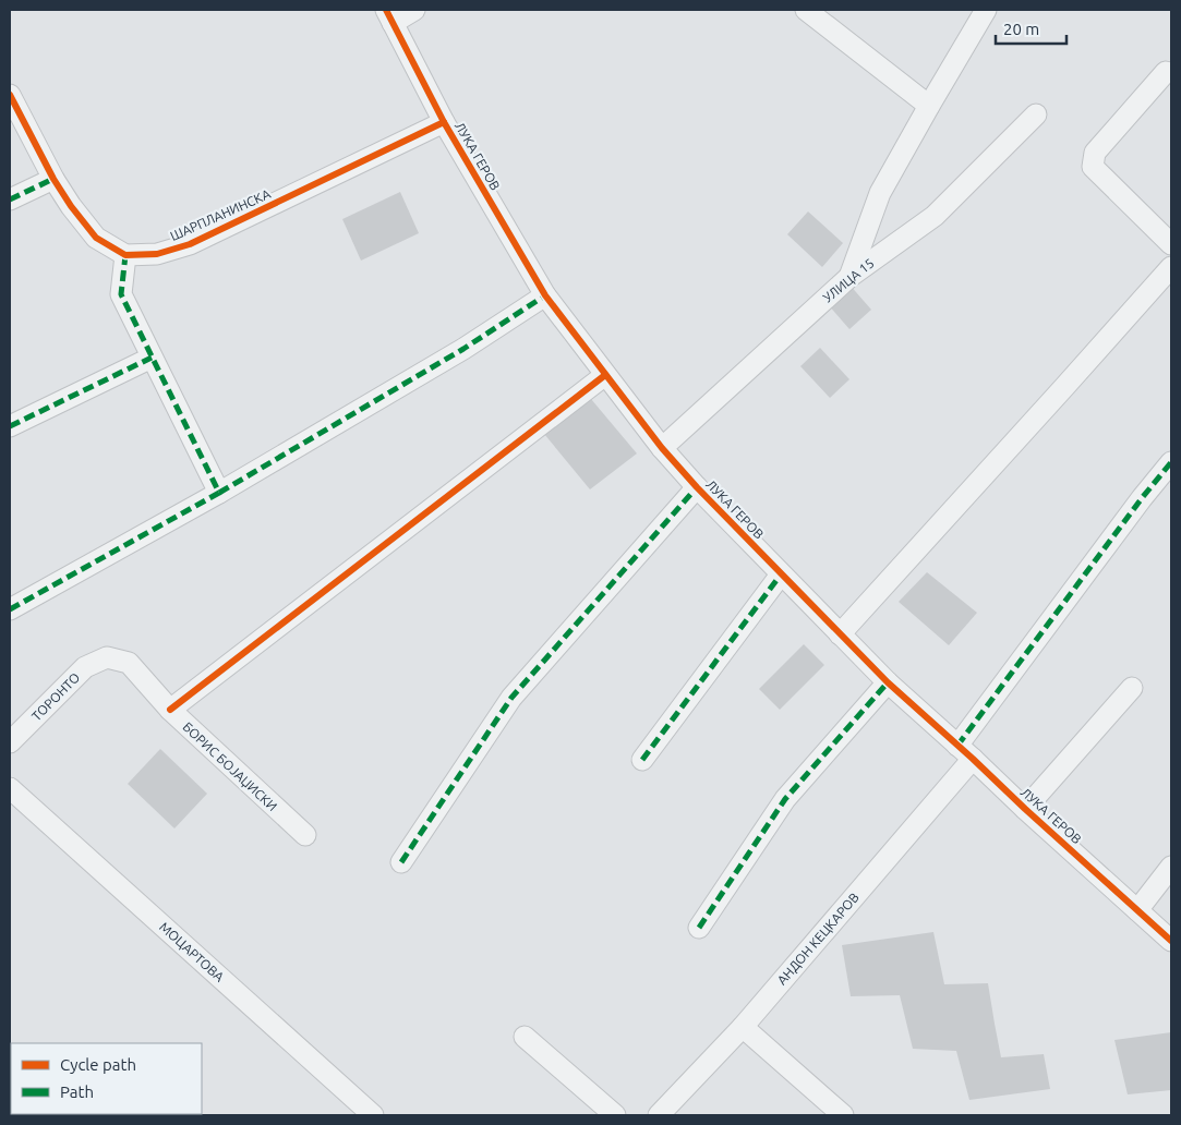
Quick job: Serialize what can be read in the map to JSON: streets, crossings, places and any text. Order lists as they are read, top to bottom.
{
  "streets": {
    "street": [
      "ЛУКА ГЕРОВ",
      "ШАРПЛАНИНСКА",
      "УЛИЦА 15",
      "ТОРОНТО",
      "БОРИС БОЈАЏИСКИ",
      "АНДОН КЕЦКАРОВ",
      "МОЦАРТОВА"
    ]
  },
  "crossings": [
    ["ЛУКА ГЕРОВ", "ШАРПЛАНИНСКА"],
    ["ЛУКА ГЕРОВ", "УЛИЦА 15"],
    ["ЛУКА ГЕРОВ", "АНДОН КЕЦКАРОВ"],
    ["ТОРОНТО", "БОРИС БОЈАЏИСКИ"]
  ],
  "legend": ["Cycle path", "Path"],
  "scale_bar": "20 m"
}
